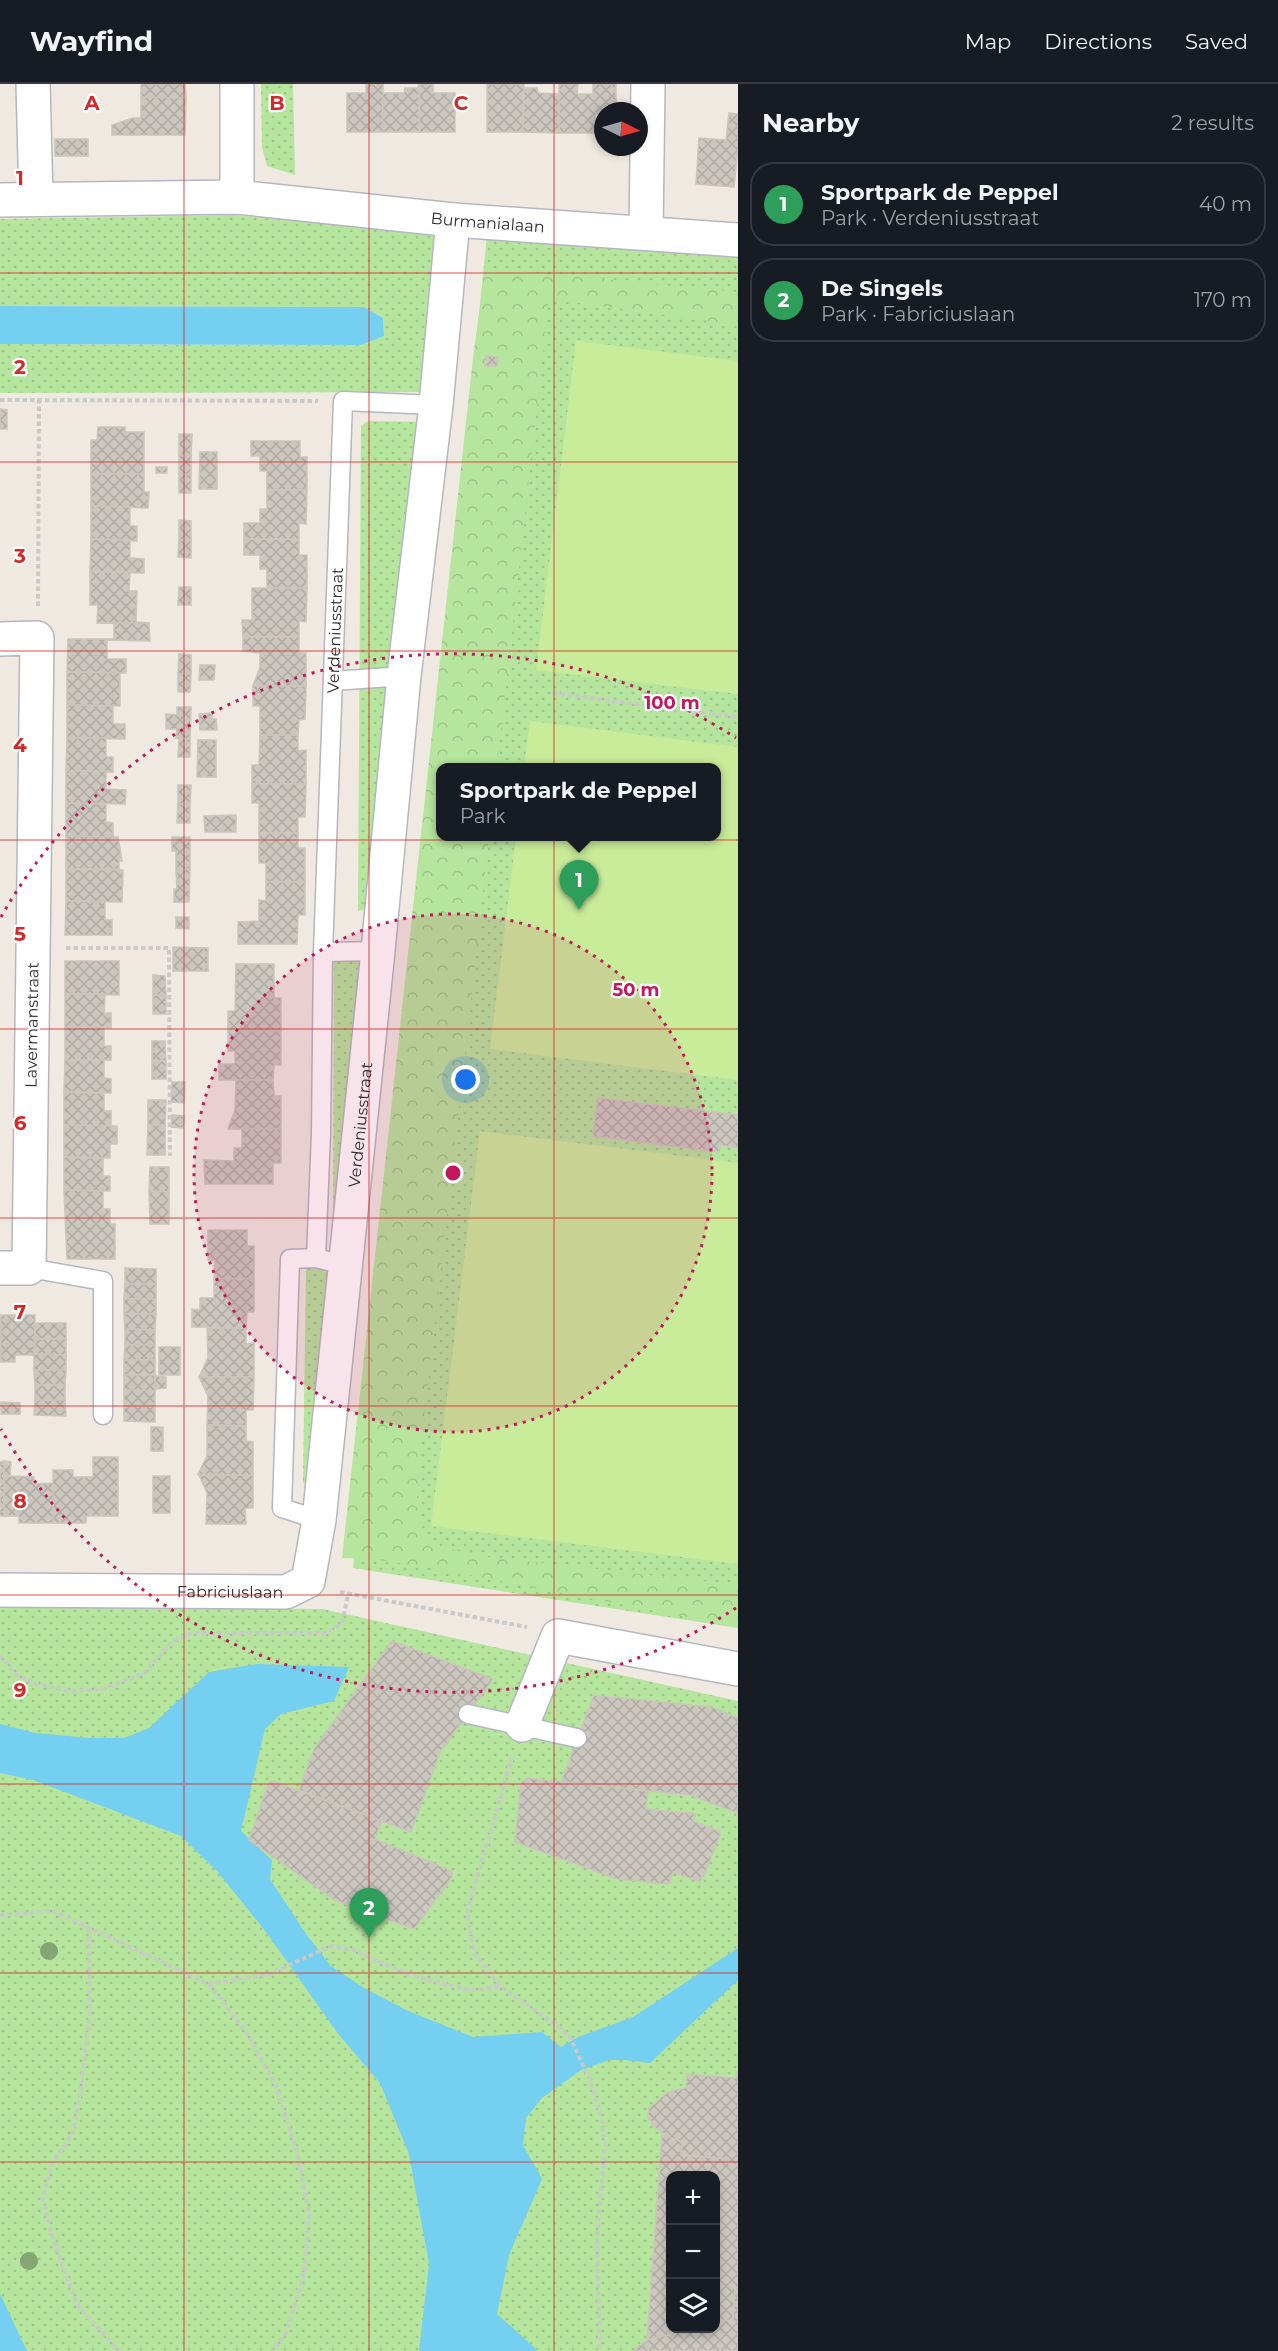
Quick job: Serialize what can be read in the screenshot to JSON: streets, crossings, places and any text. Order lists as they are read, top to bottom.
{
  "streets": {
    "street": [
      "Burmanialaan",
      "Verdeniusstraat",
      "Lavermanstraat",
      "Fabriciuslaan"
    ]
  },
  "crossings": [
    ["Burmanialaan", "Verdeniusstraat"],
    ["Verdeniusstraat", "Fabriciuslaan"]
  ],
  "north": "right",
  "page": {
    "header": "Wayfind",
    "nav": ["Map", "Directions", "Saved"],
    "heading": ["Nearby", "2 results"],
    "list": [
      {
        "mark": "1",
        "name": "Sportpark de Peppel",
        "note": "Park · Verdeniusstraat",
        "value": "40 m"
      },
      {
        "mark": "2",
        "name": "De Singels",
        "note": "Park · Fabriciuslaan",
        "value": "170 m"
      }
    ],
    "popup": ["Sportpark de Peppel", "Park"],
    "pins": ["1", "2"],
    "map_buttons": ["+", "−"]
  },
  "grid": {
    "columns": ["A", "B", "C"],
    "rows": [
      "1",
      "2",
      "3",
      "4",
      "5",
      "6",
      "7",
      "8",
      "9"
    ]
  },
  "rings": ["100 m", "50 m"]
}
